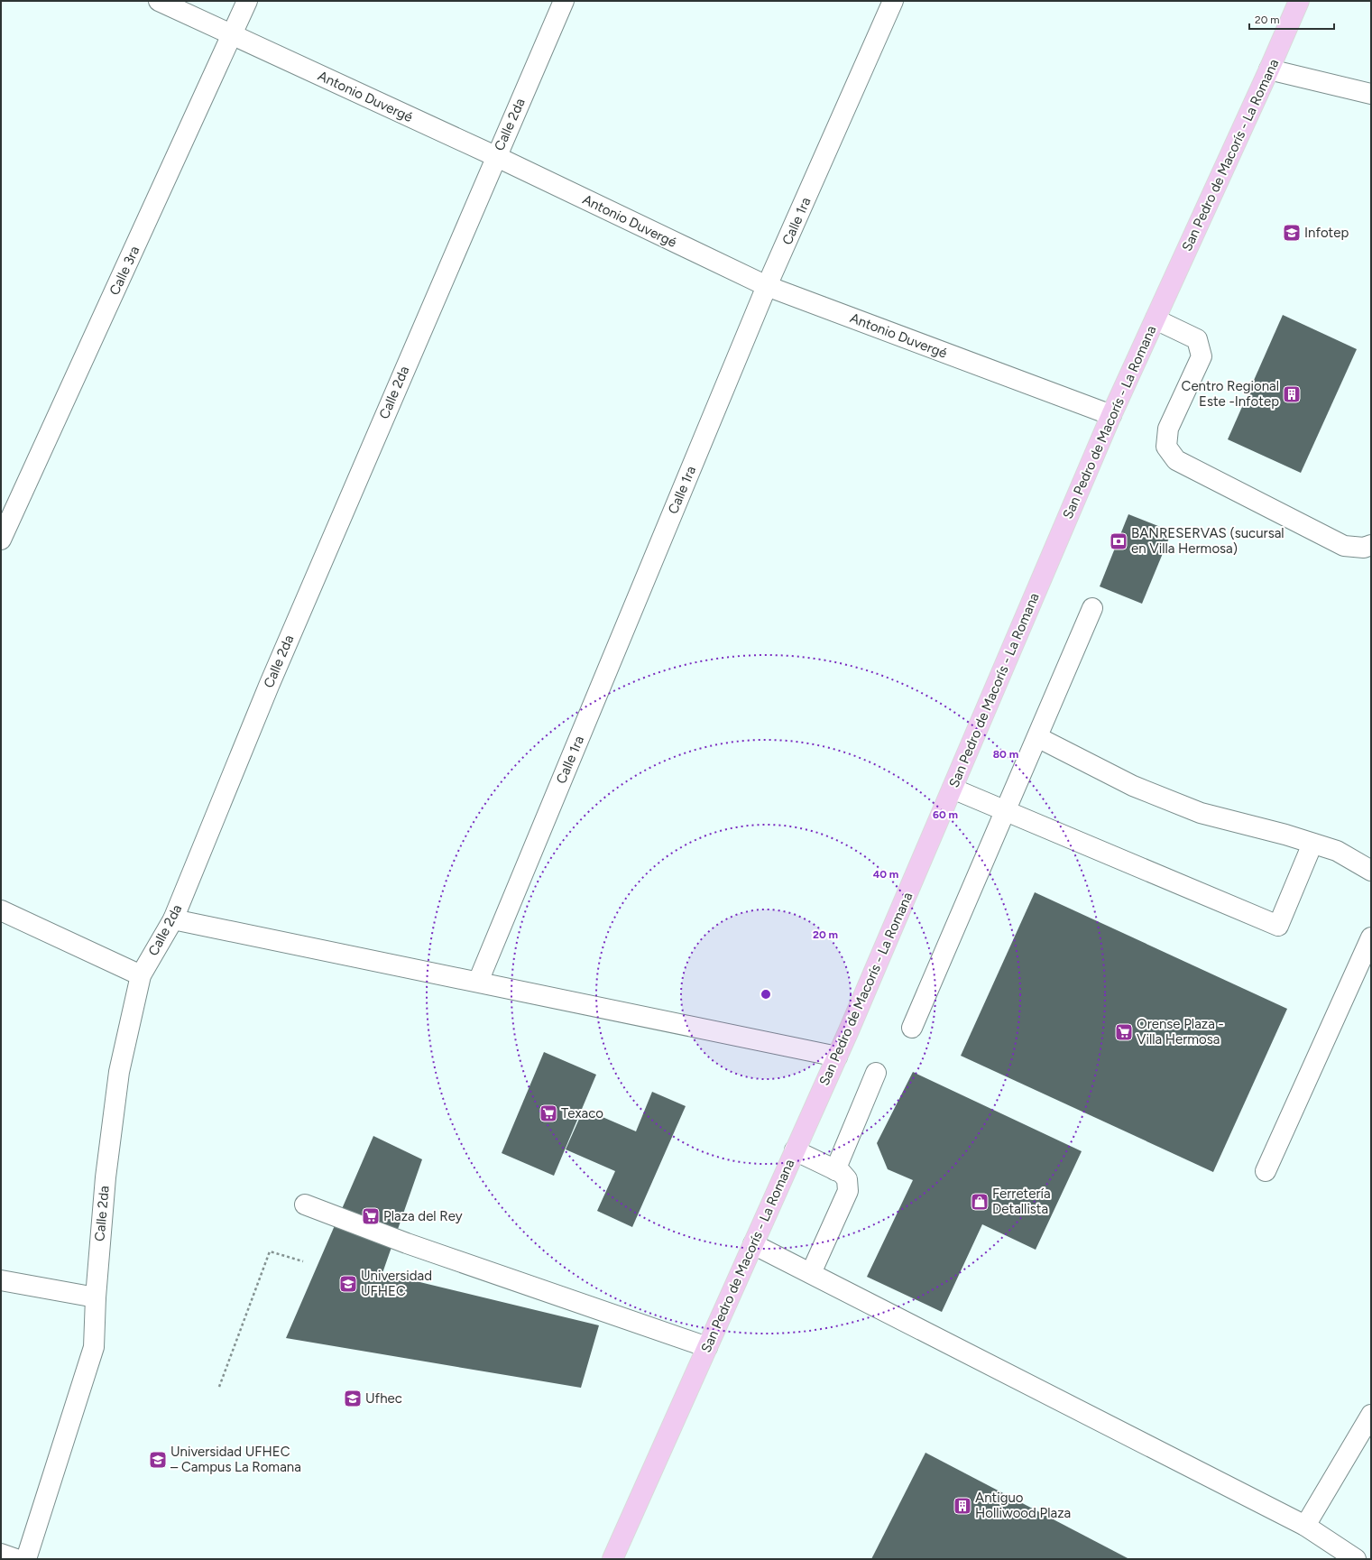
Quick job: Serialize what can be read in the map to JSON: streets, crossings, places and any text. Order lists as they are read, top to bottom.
{
  "streets": {
    "main road": ["San Pedro de Macorís - La Romana"],
    "street": [
      "Antonio Duvergé",
      "Calle 2da",
      "Calle 1ra",
      "Calle 3ra"
    ]
  },
  "crossings": [
    ["Antonio Duvergé", "Calle 2da"],
    ["Antonio Duvergé", "San Pedro de Macorís - La Romana"],
    ["Antonio Duvergé", "Calle 1ra"],
    ["Antonio Duvergé", "Calle 3ra"]
  ],
  "places": {
    "school or university": [
      "Infotep",
      "Universidad UFHEC",
      "Ufhec",
      "Universidad UFHEC – Campus La Romana"
    ],
    "building": ["Centro Regional Este -Infotep", "Antiguo Holliwood Plaza"],
    "bank": ["BANRESERVAS (sucursal en Villa Hermosa)"],
    "supermarket": ["Orense Plaza - Villa Hermosa", "Texaco", "Plaza del Rey"],
    "shop": ["Ferretería Detallista"]
  },
  "scale_bar": "20 m",
  "rings": [
    "80 m",
    "60 m",
    "40 m",
    "20 m"
  ]
}
